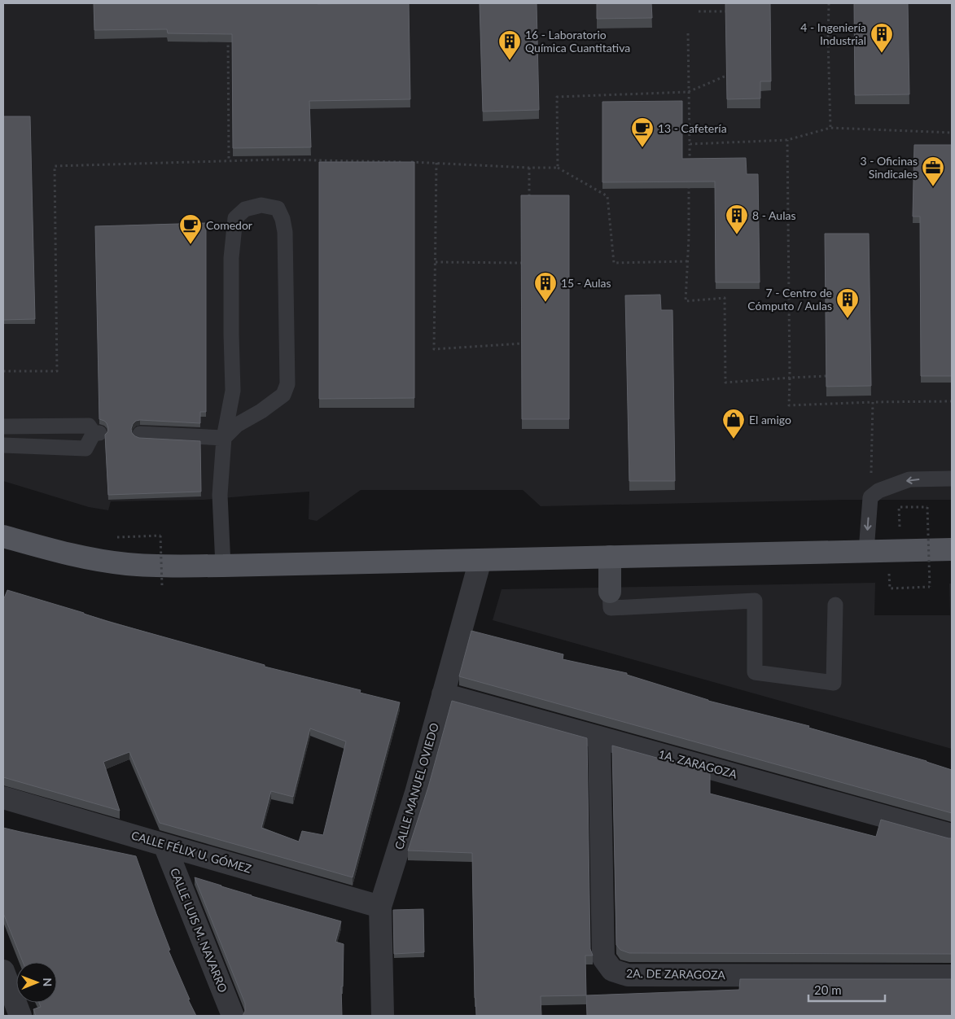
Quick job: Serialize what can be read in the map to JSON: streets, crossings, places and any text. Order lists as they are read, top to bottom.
{
  "streets": {
    "street": [
      "1A. ZARAGOZA",
      "CALLE MANUEL OVIEDO",
      "CALLE FÉLIX U. GÓMEZ",
      "CALLE LUIS M. NAVARRO",
      "2A. DE ZARAGOZA"
    ]
  },
  "crossings": [
    ["1A. ZARAGOZA", "CALLE MANUEL OVIEDO"],
    ["1A. ZARAGOZA", "2A. DE ZARAGOZA"],
    ["CALLE MANUEL OVIEDO", "CALLE FÉLIX U. GÓMEZ"],
    ["CALLE FÉLIX U. GÓMEZ", "CALLE LUIS M. NAVARRO"]
  ],
  "places": {
    "building": [
      "4 - Ingeniería Industrial",
      "16 - Laboratorio Química Cuantitativa",
      "8 - Aulas",
      "15 - Aulas",
      "7 - Centro de Cómputo / Aulas"
    ],
    "cafe": ["13 - Cafetería", "Comedor"],
    "office": ["3 - Oficinas Sindicales"],
    "shop": ["El amigo"]
  },
  "scale_bar": "20 m",
  "north": "right"
}
